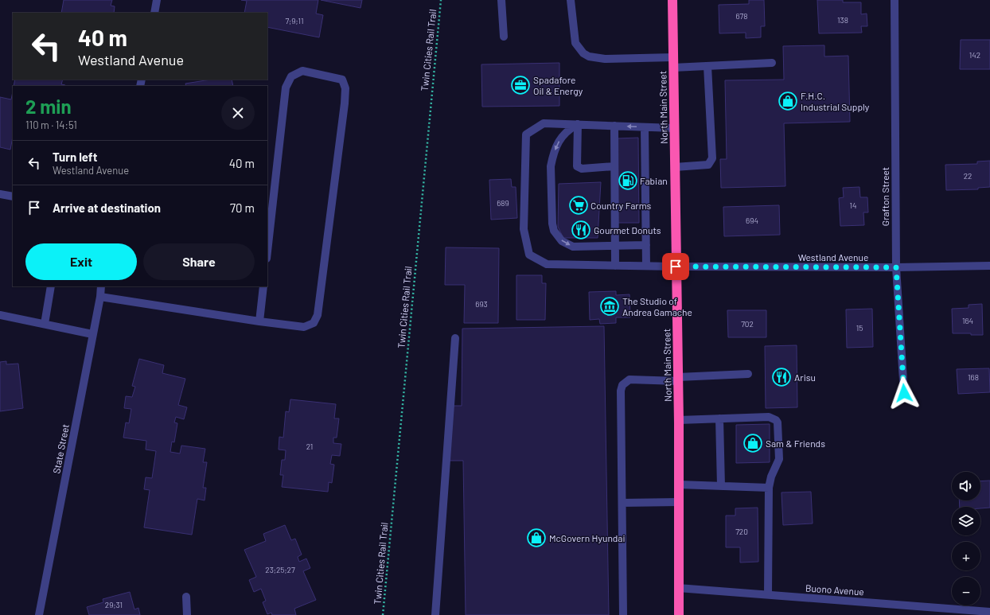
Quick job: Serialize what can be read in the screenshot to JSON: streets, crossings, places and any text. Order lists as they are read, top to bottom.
{
  "streets": {
    "highway": ["North Main Street"],
    "street": [
      "Grafton Street",
      "Westland Avenue",
      "State Street",
      "Buono Avenue"
    ],
    "path": ["Twin Cities Rail Trail"]
  },
  "crossings": [
    ["North Main Street", "Westland Avenue"],
    ["North Main Street", "Buono Avenue"],
    ["Grafton Street", "Westland Avenue"]
  ],
  "places": {
    "office": ["Spadafore Oil & Energy"],
    "shop": ["F.H.C. Industrial Supply", "Sam & Friends", "McGovern Hyundai"],
    "fuel station": ["Fabian"],
    "supermarket": ["Country Farms"],
    "restaurant": ["Gourmet Donuts", "Arisu"],
    "museum": ["The Studio of Andrea Gamache"]
  },
  "house_numbers": [
    "678",
    "138",
    "7;9;11",
    "142",
    "22",
    "689",
    "14",
    "694",
    "693",
    "164",
    "702",
    "15",
    "168",
    "21",
    "720",
    "23;25;27",
    "29;31"
  ],
  "page": {
    "turn": ["40 m", "Westland Avenue"],
    "heading": ["2 min", "110 m · 14:51"],
    "list": [
      {
        "name": "Turn left",
        "note": "Westland Avenue",
        "value": "40 m"
      },
      {
        "name": "Arrive at destination",
        "value": "70 m"
      }
    ],
    "buttons": ["Exit", "Share"],
    "map_buttons": ["+", "−"]
  }
}
